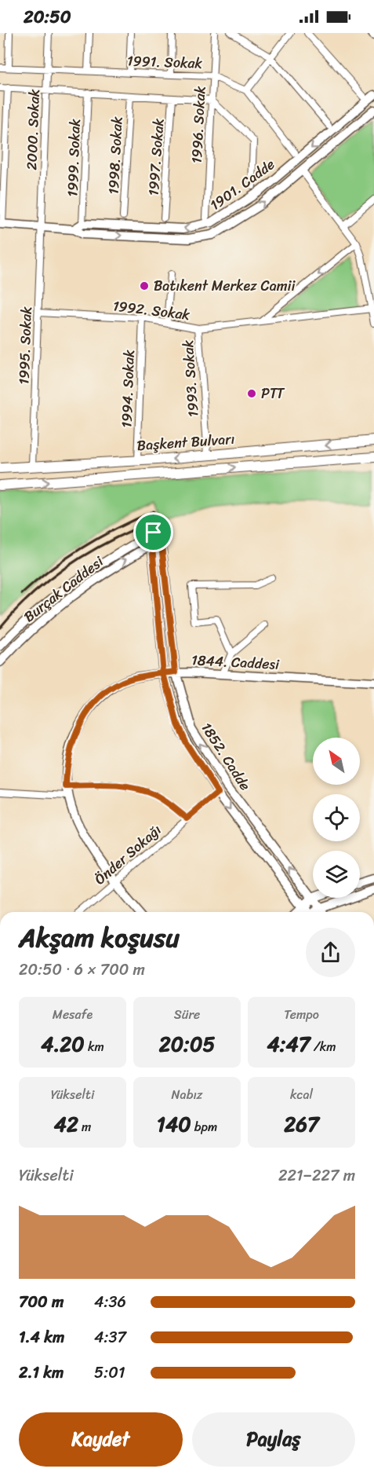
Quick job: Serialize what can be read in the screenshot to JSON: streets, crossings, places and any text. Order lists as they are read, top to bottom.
{
  "streets": {
    "main road": ["Başkent Bulvarı"],
    "street": [
      "1991. Sokak",
      "1996. Sokak",
      "2000. Sokak",
      "1998. Sokak",
      "1997. Sokak",
      "1999. Sokak",
      "1901. Cadde",
      "1992. Sokak",
      "1995. Sokak",
      "1993. Sokak",
      "1994. Sokak",
      "Burçak Caddesi",
      "1844. Caddesi",
      "1852. Cadde",
      "Önder Sokağı"
    ]
  },
  "crossings": [
    ["1991. Sokak", "1996. Sokak"],
    ["1991. Sokak", "2000. Sokak"],
    ["2000. Sokak", "1901. Cadde"],
    ["2000. Sokak", "1995. Sokak"],
    ["1999. Sokak", "1901. Cadde"],
    ["1901. Cadde", "1995. Sokak"],
    ["1992. Sokak", "1995. Sokak"],
    ["1992. Sokak", "1993. Sokak"],
    ["1992. Sokak", "1994. Sokak"],
    ["1995. Sokak", "Başkent Bulvarı"],
    ["1993. Sokak", "Başkent Bulvarı"],
    ["1994. Sokak", "Başkent Bulvarı"],
    ["Burçak Caddesi", "1852. Cadde"],
    ["1844. Caddesi", "1852. Cadde"],
    ["1844. Caddesi", "Önder Sokağı"],
    ["1852. Cadde", "Önder Sokağı"]
  ],
  "places": ["Batıkent Merkez Camii", "PTT"],
  "north": "top left",
  "page": {
    "status": "20:50",
    "heading": ["Akşam koşusu", "20:50 · 6 × 700 m"],
    "stats": [
      ["Mesafe", "4.20 km"],
      ["Süre", "20:05"],
      ["Tempo", "4:47 /km"],
      ["Yükselti", "42 m"],
      ["Nabız", "140 bpm"],
      ["kcal", "267"]
    ],
    "chart": ["Yükselti", "221–227 m"],
    "list": [
      {
        "name": "700 m",
        "note": "4:36"
      },
      {
        "name": "1.4 km",
        "note": "4:37"
      },
      {
        "name": "2.1 km",
        "note": "5:01"
      }
    ],
    "buttons": ["Kaydet", "Paylaş"]
  }
}
